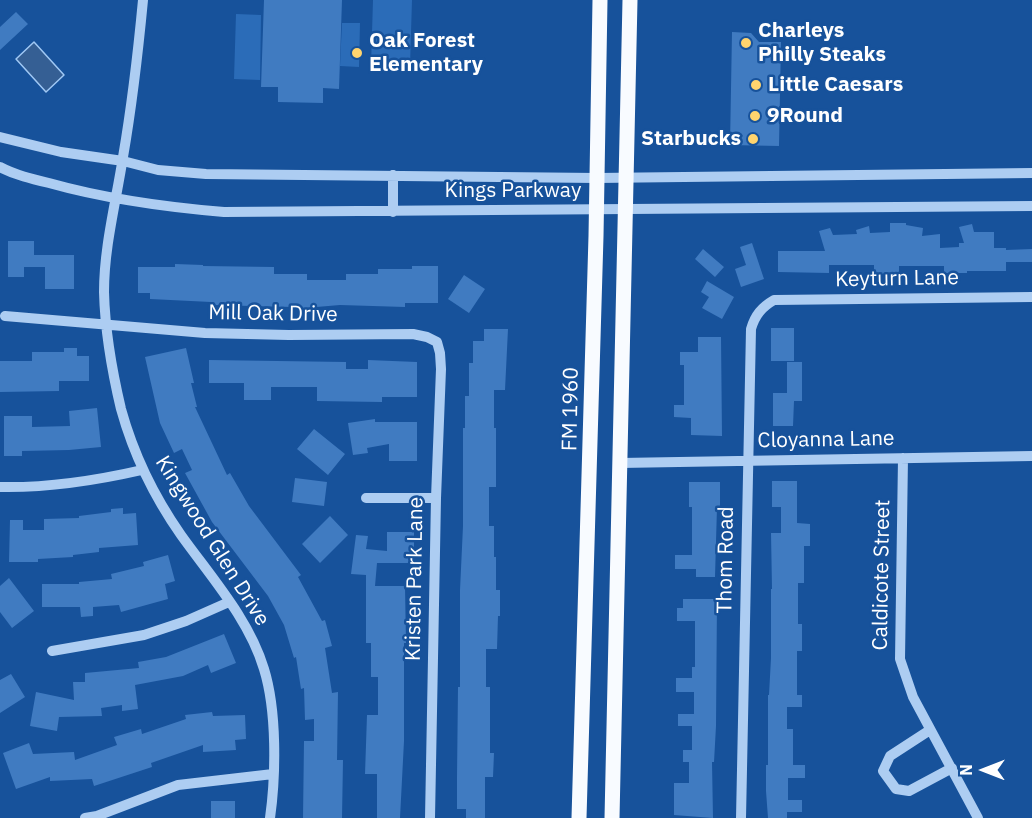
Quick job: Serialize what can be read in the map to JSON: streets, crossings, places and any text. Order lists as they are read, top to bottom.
{
  "streets": {
    "main road": ["FM 1960"],
    "street": [
      "Kings Parkway",
      "Keyturn Lane",
      "Mill Oak Drive",
      "Cloyanna Lane",
      "Kingwood Glen Drive",
      "Thom Road",
      "Caldicote Street",
      "Kristen Park Lane"
    ]
  },
  "crossings": [
    ["Kings Parkway", "FM 1960"],
    ["Kings Parkway", "Kingwood Glen Drive"],
    ["Keyturn Lane", "Thom Road"],
    ["Mill Oak Drive", "Kingwood Glen Drive"],
    ["Mill Oak Drive", "Kristen Park Lane"],
    ["Cloyanna Lane", "Thom Road"],
    ["Cloyanna Lane", "Caldicote Street"]
  ],
  "places": [
    "Charleys Philly Steaks",
    "Oak Forest Elementary",
    "Little Caesars",
    "9Round",
    "Starbucks"
  ],
  "north": "left"
}
